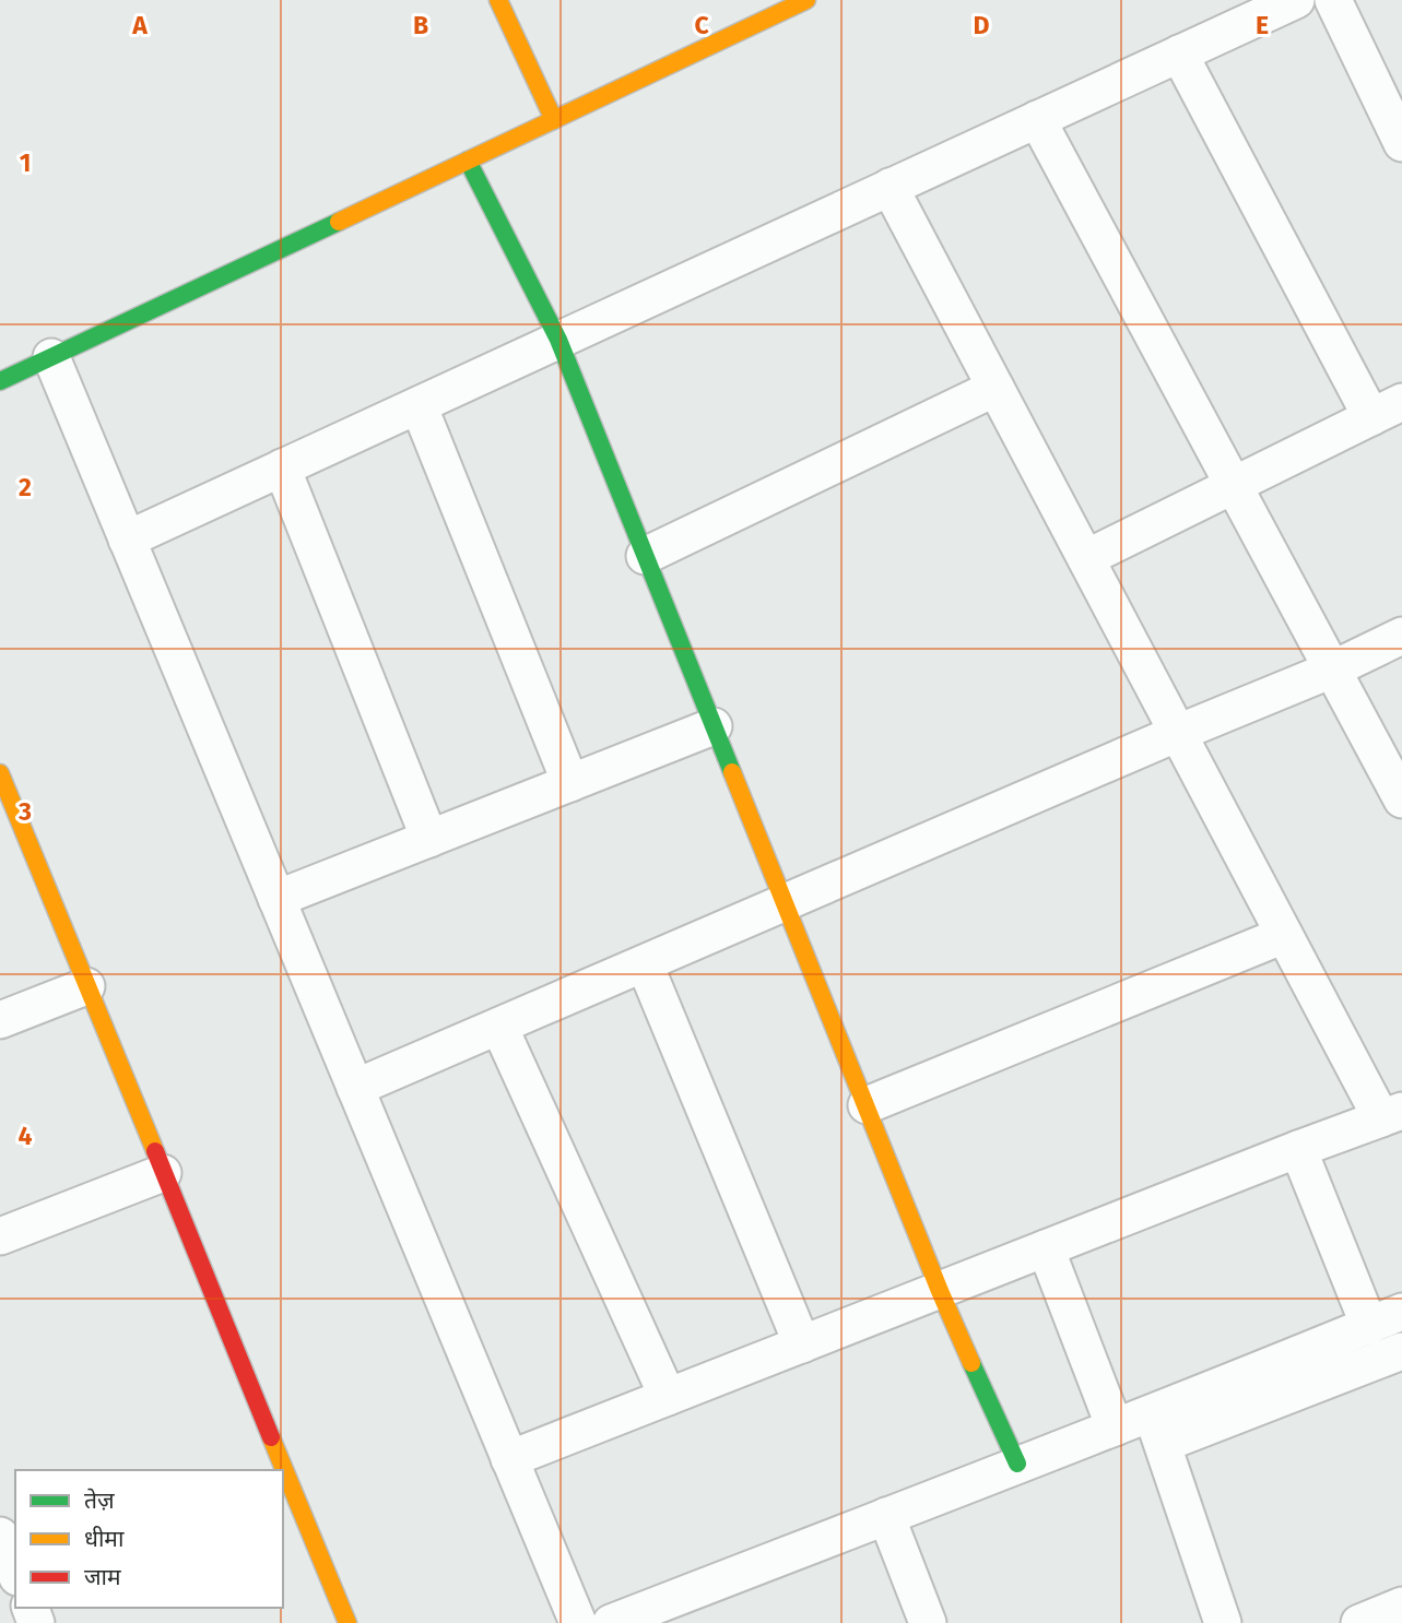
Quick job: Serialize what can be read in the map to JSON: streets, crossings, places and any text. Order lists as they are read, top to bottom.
{
  "legend": ["तेज़", "धीमा", "जाम"],
  "grid": {
    "columns": [
      "A",
      "B",
      "C",
      "D",
      "E"
    ],
    "rows": [
      "1",
      "2",
      "3",
      "4"
    ]
  }
}
